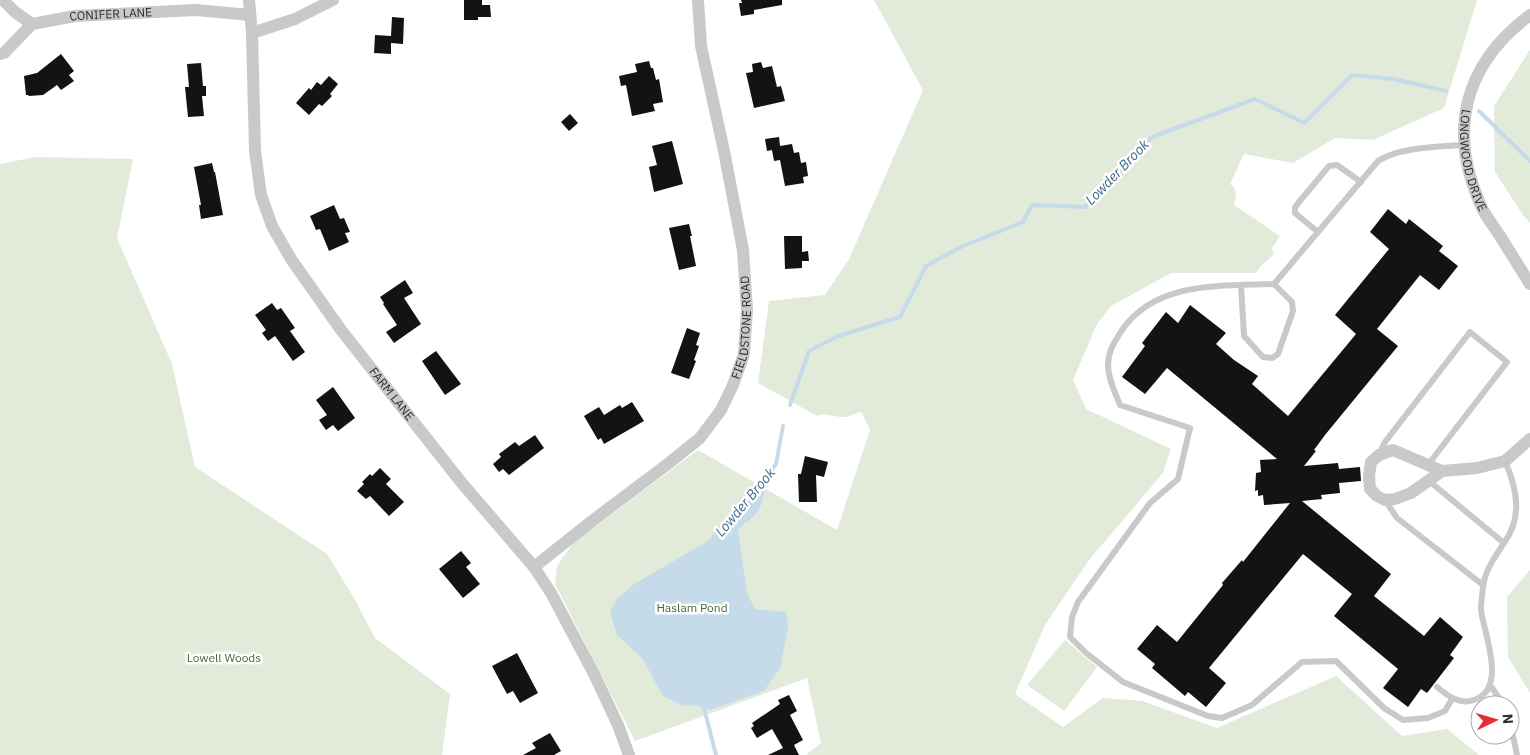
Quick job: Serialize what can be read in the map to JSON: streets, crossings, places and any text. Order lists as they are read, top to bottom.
{
  "streets": {
    "street": [
      "CONIFER LANE",
      "LONGWOOD DRIVE",
      "FIELDSTONE ROAD",
      "FARM LANE"
    ]
  },
  "crossings": [
    ["CONIFER LANE", "FARM LANE"],
    ["FIELDSTONE ROAD", "FARM LANE"]
  ],
  "water": ["Lowder Brook"],
  "parks": ["Haslam Pond", "Lowell Woods"],
  "north": "right"
}
